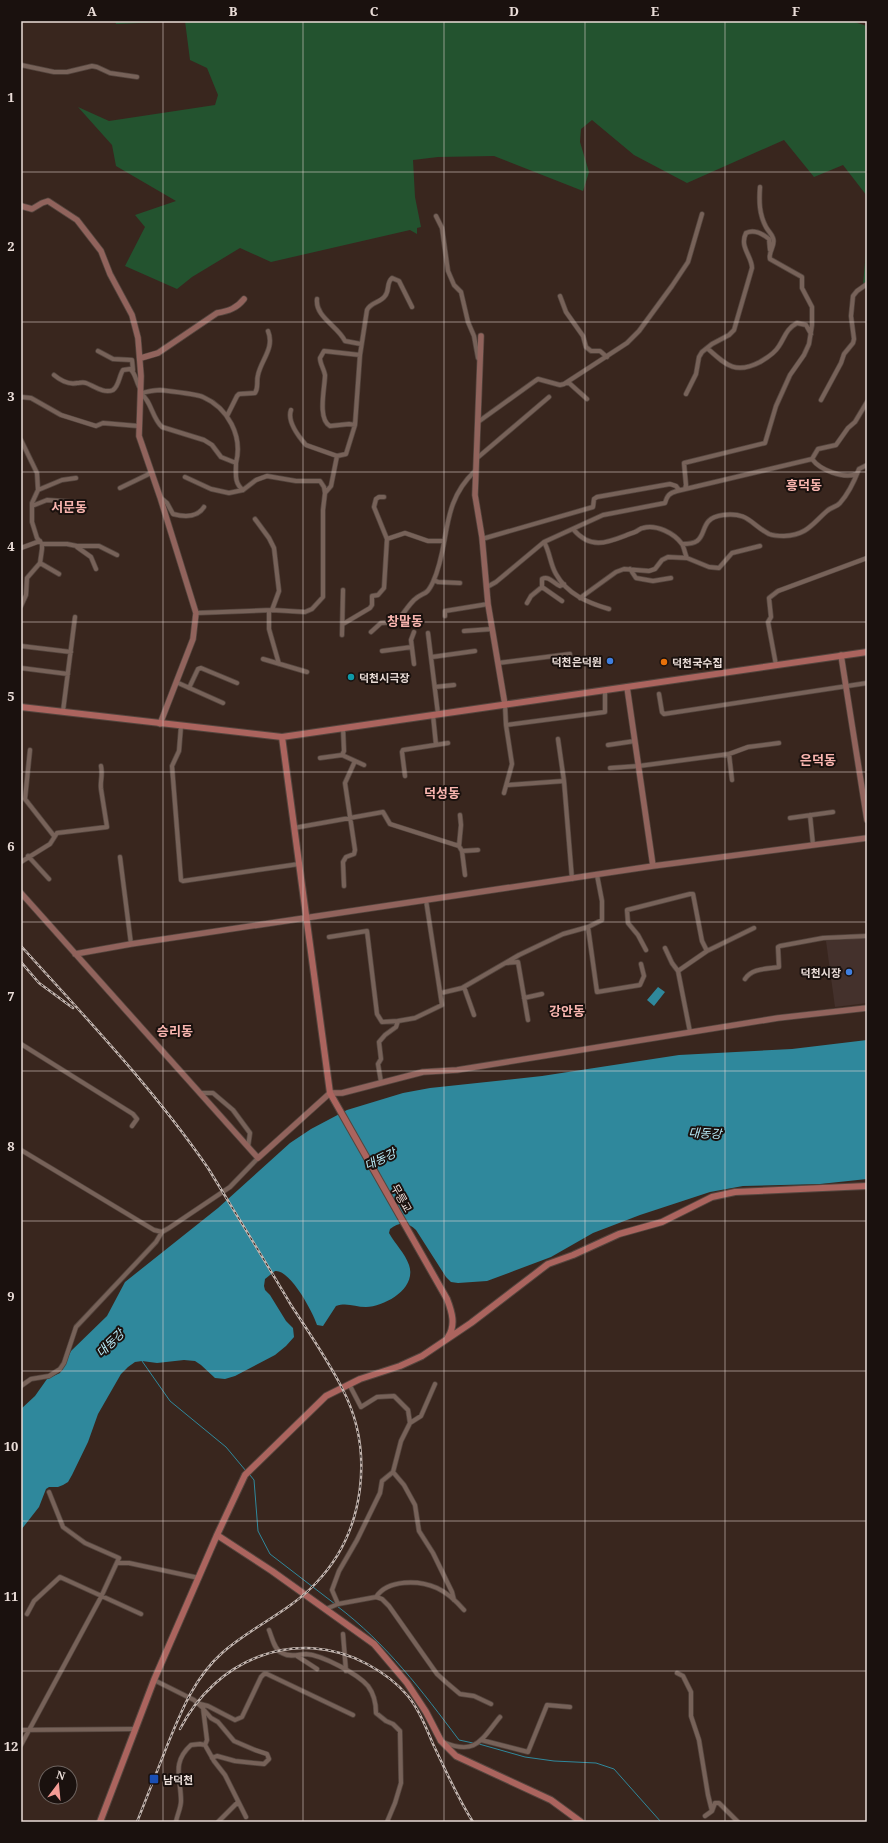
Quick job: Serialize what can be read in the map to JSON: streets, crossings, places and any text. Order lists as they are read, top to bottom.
{
  "streets": {
    "main road": ["무릉교"]
  },
  "districts": [
    "흥덕동",
    "서문동",
    "창말동",
    "은덕동",
    "덕성동",
    "강안동",
    "승리동"
  ],
  "water": ["대동강"],
  "places": {
    "other": [
      "덕천은덕원",
      "덕천국수집",
      "덕천시극장",
      "덕천시장"
    ],
    "transit": ["남덕천"]
  },
  "north": "top",
  "grid": {
    "columns": [
      "A",
      "B",
      "C",
      "D",
      "E",
      "F"
    ],
    "rows": [
      "1",
      "2",
      "3",
      "4",
      "5",
      "6",
      "7",
      "8",
      "9",
      "10",
      "11",
      "12"
    ]
  }
}
